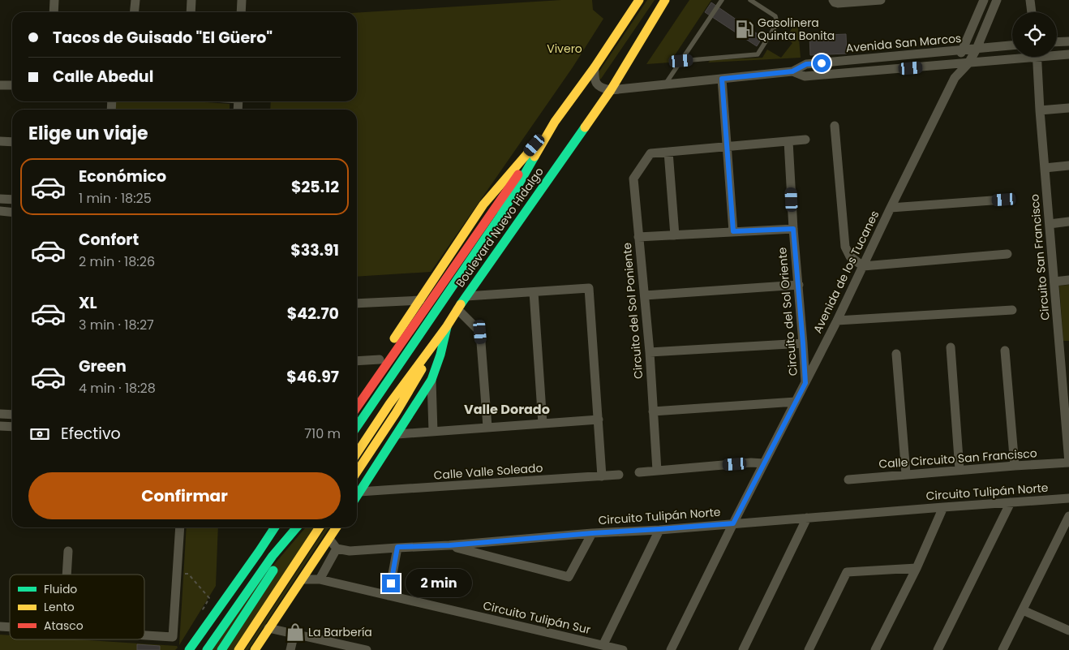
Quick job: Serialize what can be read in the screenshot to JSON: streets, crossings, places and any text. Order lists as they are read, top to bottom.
{
  "streets": {
    "main road": ["Boulevard Nuevo Hidalgo"],
    "street": [
      "Avenida San Marcos",
      "Circuito San Francisco",
      "Avenida de los Tucanes",
      "Circuito del Sol Poniente",
      "Circuito del Sol Oriente",
      "Calle Circuito San Francisco",
      "Calle Valle Soleado",
      "Circuito Tulipán Norte",
      "Circuito Tulipán Sur"
    ]
  },
  "crossings": [
    ["Avenida San Marcos", "Boulevard Nuevo Hidalgo"],
    ["Avenida San Marcos", "Avenida de los Tucanes"],
    ["Circuito San Francisco", "Calle Circuito San Francisco"],
    ["Avenida de los Tucanes", "Circuito del Sol Oriente"],
    ["Avenida de los Tucanes", "Circuito Tulipán Norte"]
  ],
  "districts": ["Valle Dorado"],
  "parks": ["Vivero"],
  "places": {
    "fuel station": ["Gasolinera Quinta Bonita"],
    "shop": ["La Barbería"]
  },
  "legend": ["Fluido", "Lento", "Atasco"],
  "page": {
    "banner": ["Tacos de Guisado \"El Güero\"", "Calle Abedul"],
    "heading": "Elige un viaje",
    "list": [
      {
        "name": "Económico",
        "note": "1 min · 18:25",
        "value": "$25.12"
      },
      {
        "name": "Confort",
        "note": "2 min · 18:26",
        "value": "$33.91"
      },
      {
        "name": "XL",
        "note": "3 min · 18:27",
        "value": "$42.70"
      },
      {
        "name": "Green",
        "note": "4 min · 18:28",
        "value": "$46.97"
      }
    ],
    "pay": ["Efectivo", "710 m"],
    "buttons": "Confirmar",
    "bubble": "2 min"
  }
}
